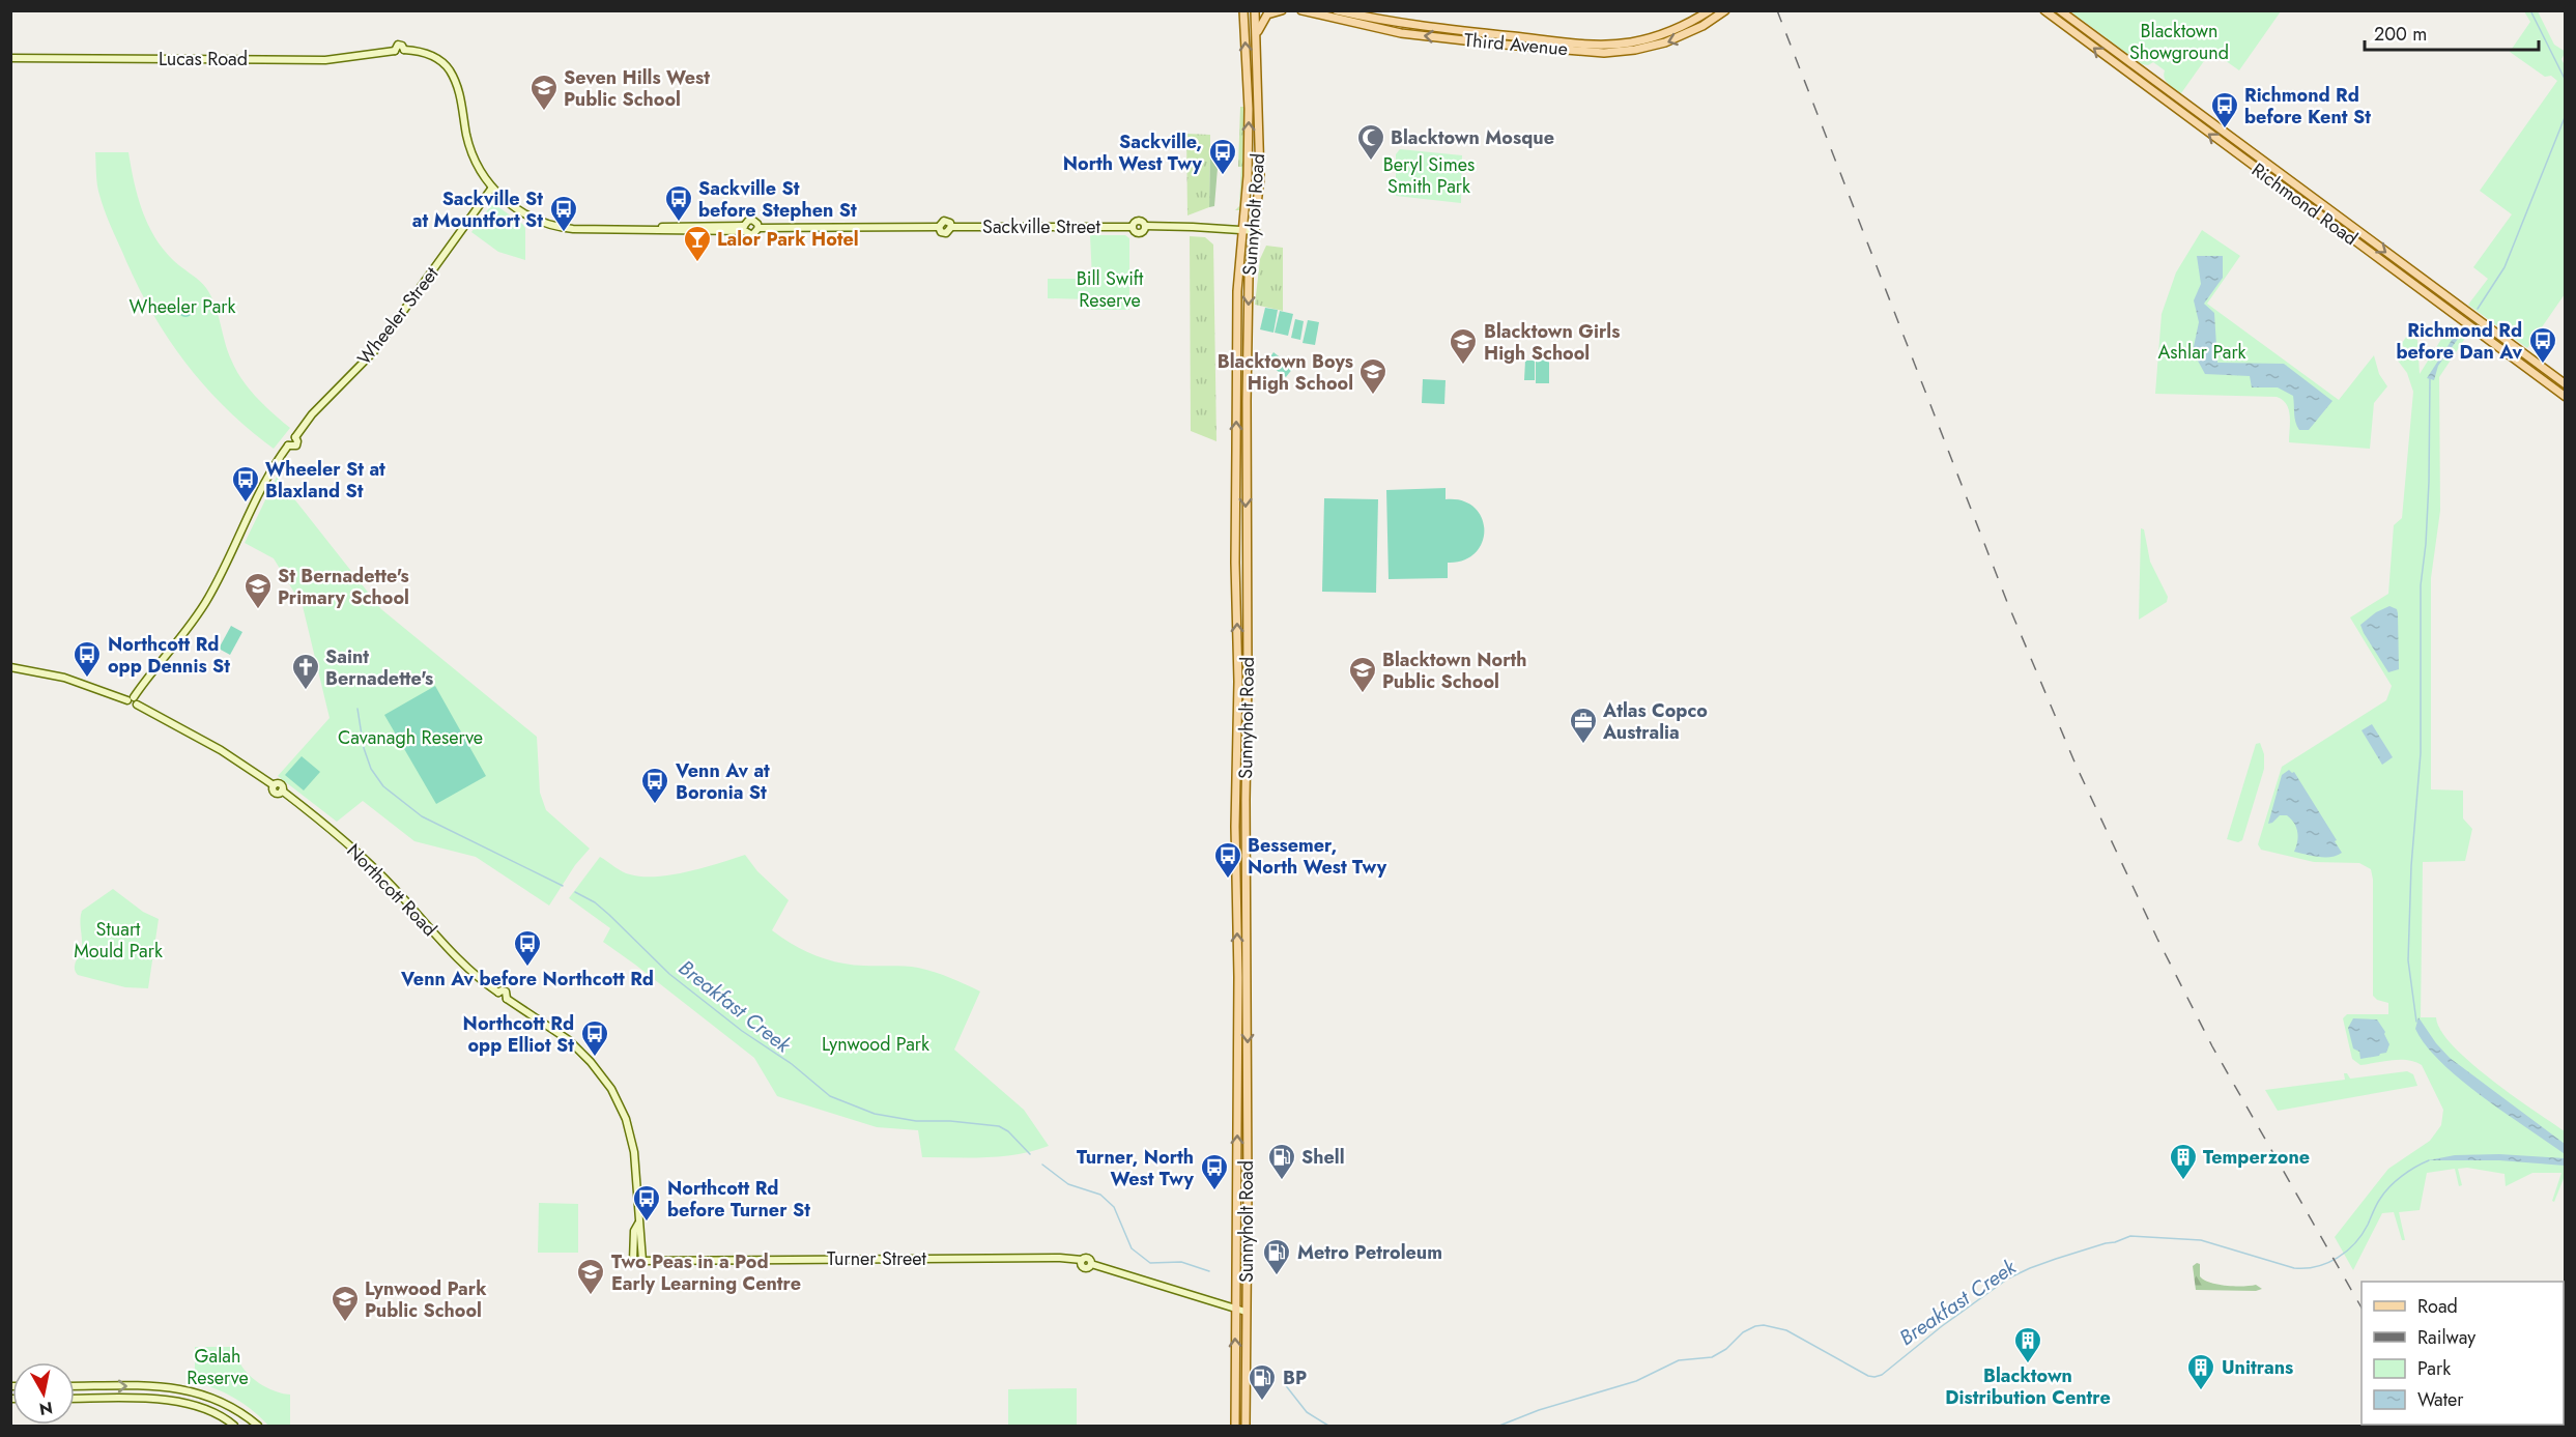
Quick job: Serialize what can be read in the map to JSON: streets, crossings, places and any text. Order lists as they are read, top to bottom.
{
  "streets": {
    "main road": ["Third Avenue", "Richmond Road", "Sunnyholt Road"],
    "street": [
      "Lucas Road",
      "Sackville Street",
      "Wheeler Street",
      "Northcott Road",
      "Turner Street"
    ]
  },
  "crossings": [
    ["Lucas Road", "Wheeler Street"],
    ["Sunnyholt Road", "Sackville Street"],
    ["Sunnyholt Road", "Turner Street"],
    ["Wheeler Street", "Northcott Road"],
    ["Northcott Road", "Turner Street"]
  ],
  "water": ["Breakfast Creek"],
  "parks": [
    "Blacktown Showground",
    "Beryl Simes Smith Park",
    "Bill Swift Reserve",
    "Wheeler Park",
    "Ashlar Park",
    "Cavanagh Reserve",
    "Stuart Mould Park",
    "Lynwood Park",
    "Galah Reserve"
  ],
  "places": {
    "school or university": [
      "Seven Hills West Public School",
      "Blacktown Girls High School",
      "Blacktown Boys High School",
      "St Bernadette's Primary School",
      "Blacktown North Public School",
      "Two Peas in a Pod Early Learning Centre",
      "Lynwood Park Public School"
    ],
    "bus stop": [
      "Richmond Rd before Kent St",
      "Sackville, North West Twy",
      "Sackville St before Stephen St",
      "Sackville St at Mountfort St",
      "Richmond Rd before Dan Av",
      "Wheeler St at Blaxland St",
      "Northcott Rd opp Dennis St",
      "Venn Av at Boronia St",
      "Bessemer, North West Twy",
      "Venn Av before Northcott Rd",
      "Northcott Rd opp Elliot St",
      "Turner, North West Twy",
      "Northcott Rd before Turner St"
    ],
    "mosque": ["Blacktown Mosque"],
    "bar": ["Lalor Park Hotel"],
    "church": ["Saint Bernadette's"],
    "office": ["Atlas Copco Australia"],
    "fuel station": ["Shell", "Metro Petroleum", "BP"],
    "building": ["Temperzone", "Blacktown Distribution Centre", "Unitrans"]
  },
  "legend": [
    "Road",
    "Railway",
    "Park",
    "Water"
  ],
  "scale_bar": "200 m",
  "north": "bottom"
}
